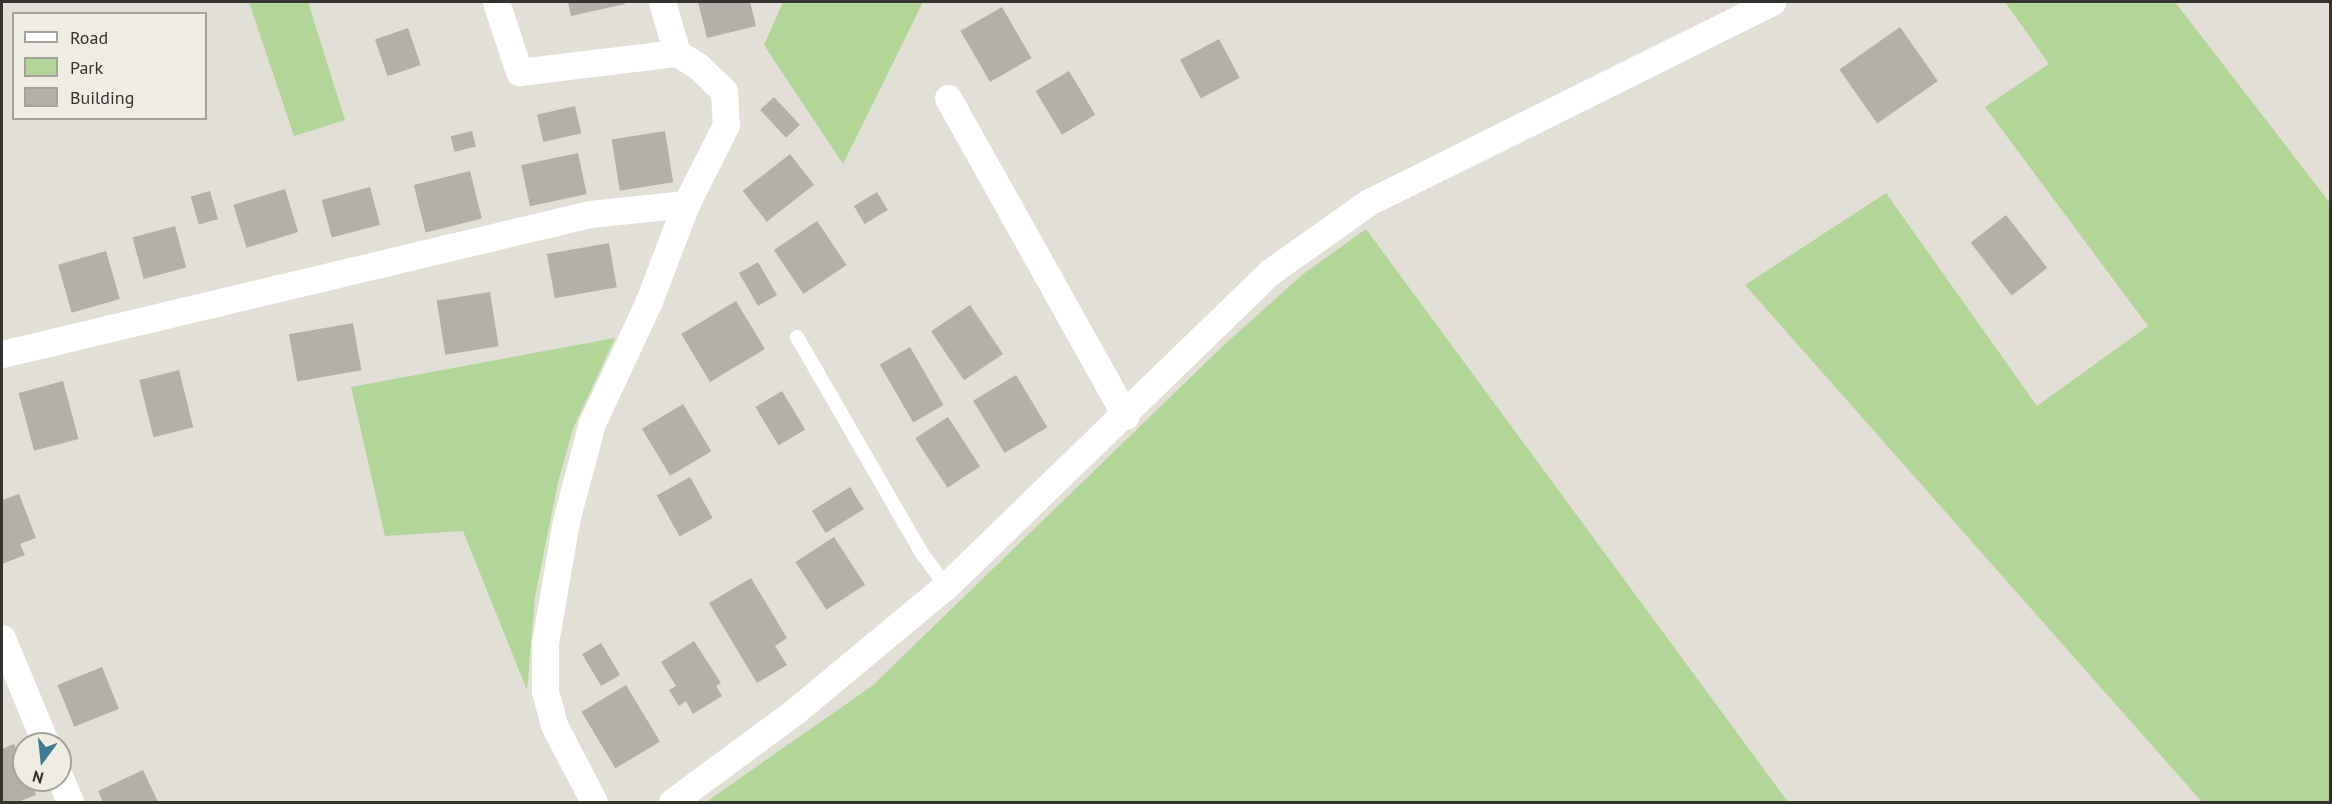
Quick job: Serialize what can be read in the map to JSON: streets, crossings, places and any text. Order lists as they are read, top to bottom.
{
  "legend": ["Road", "Park", "Building"],
  "north": "bottom"
}
